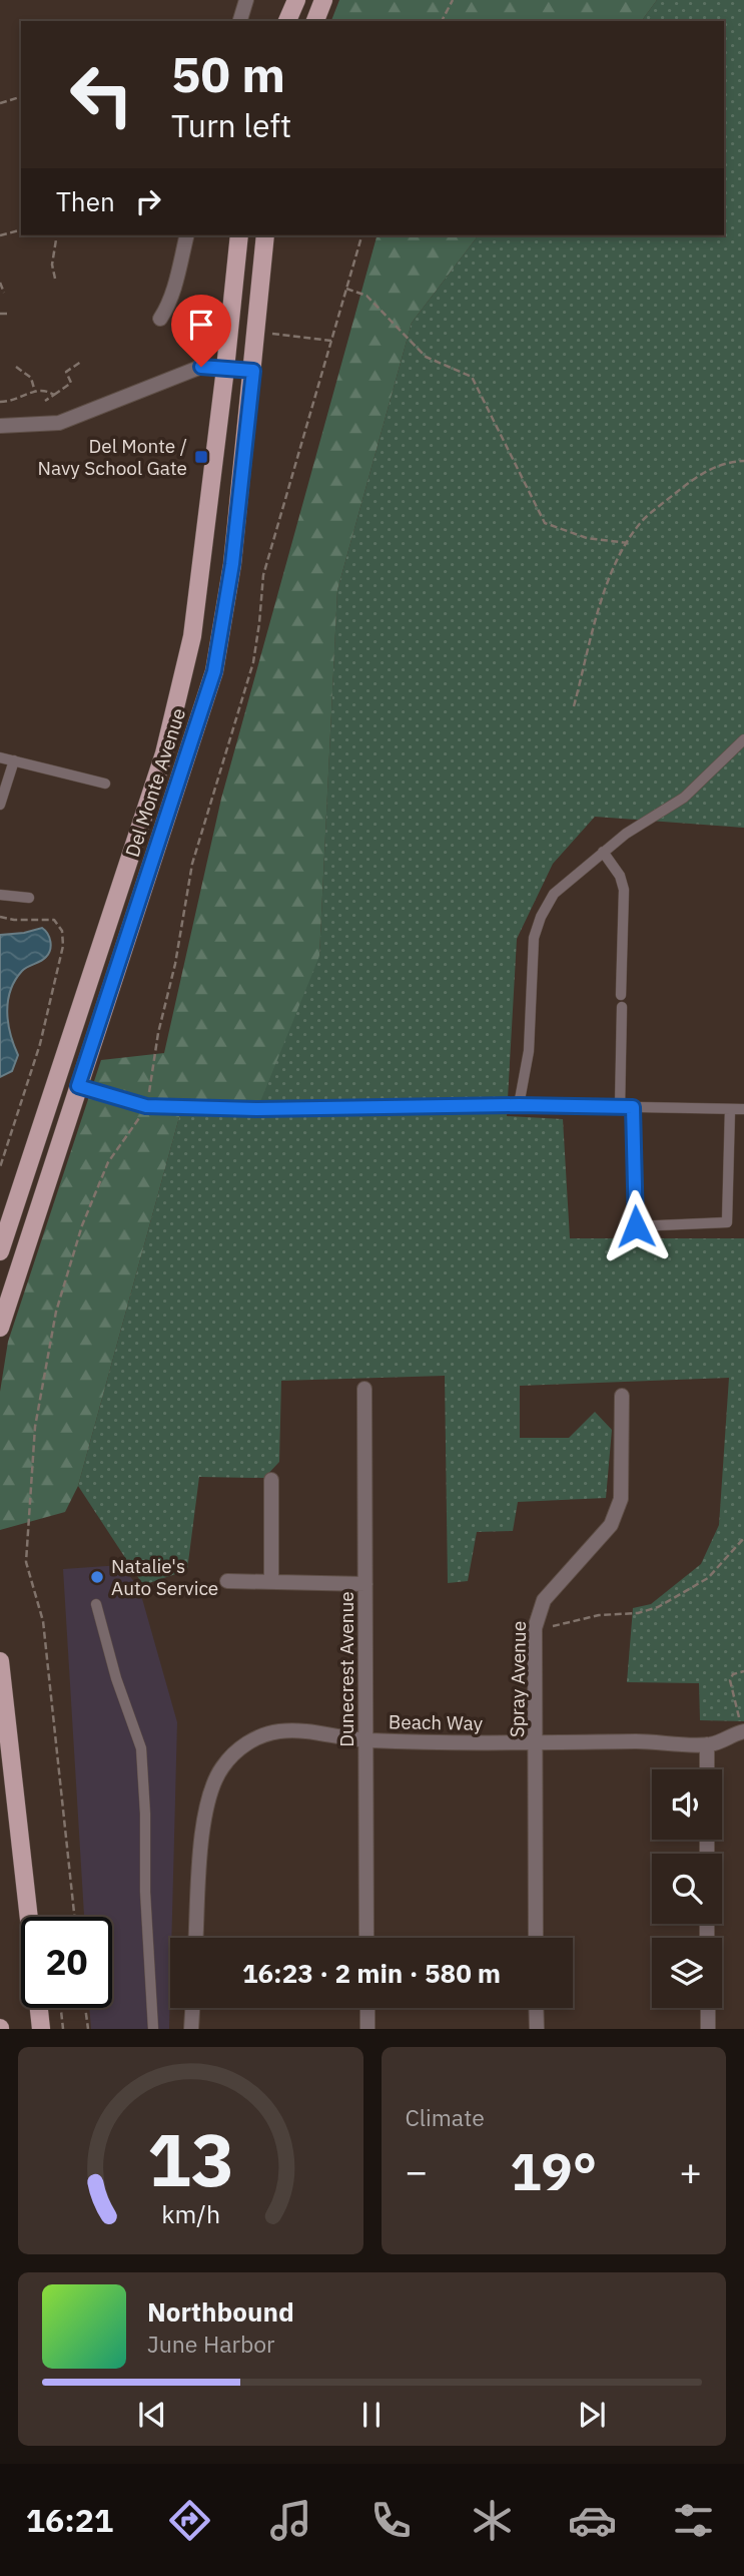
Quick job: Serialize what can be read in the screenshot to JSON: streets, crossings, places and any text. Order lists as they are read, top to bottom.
{
  "streets": {
    "main road": ["Del Monte Avenue"],
    "street": ["Dunecrest Avenue", "Spray Avenue", "Beach Way"]
  },
  "crossings": [
    ["Dunecrest Avenue", "Beach Way"],
    ["Spray Avenue", "Beach Way"]
  ],
  "places": {
    "transit": ["Del Monte / Navy School Gate"],
    "other": ["Natalie's Auto Service"]
  },
  "page": {
    "turn": ["50 m", "Turn left"],
    "then": "Then",
    "limit": "20",
    "trip": "16:23 · 2 min · 580 m",
    "tile": "Climate",
    "heat": ["−", "19°", "+"],
    "song": ["Northbound", "June Harbor"],
    "tabs": "16:21",
    "gauge": ["13", "km/h"]
  }
}
